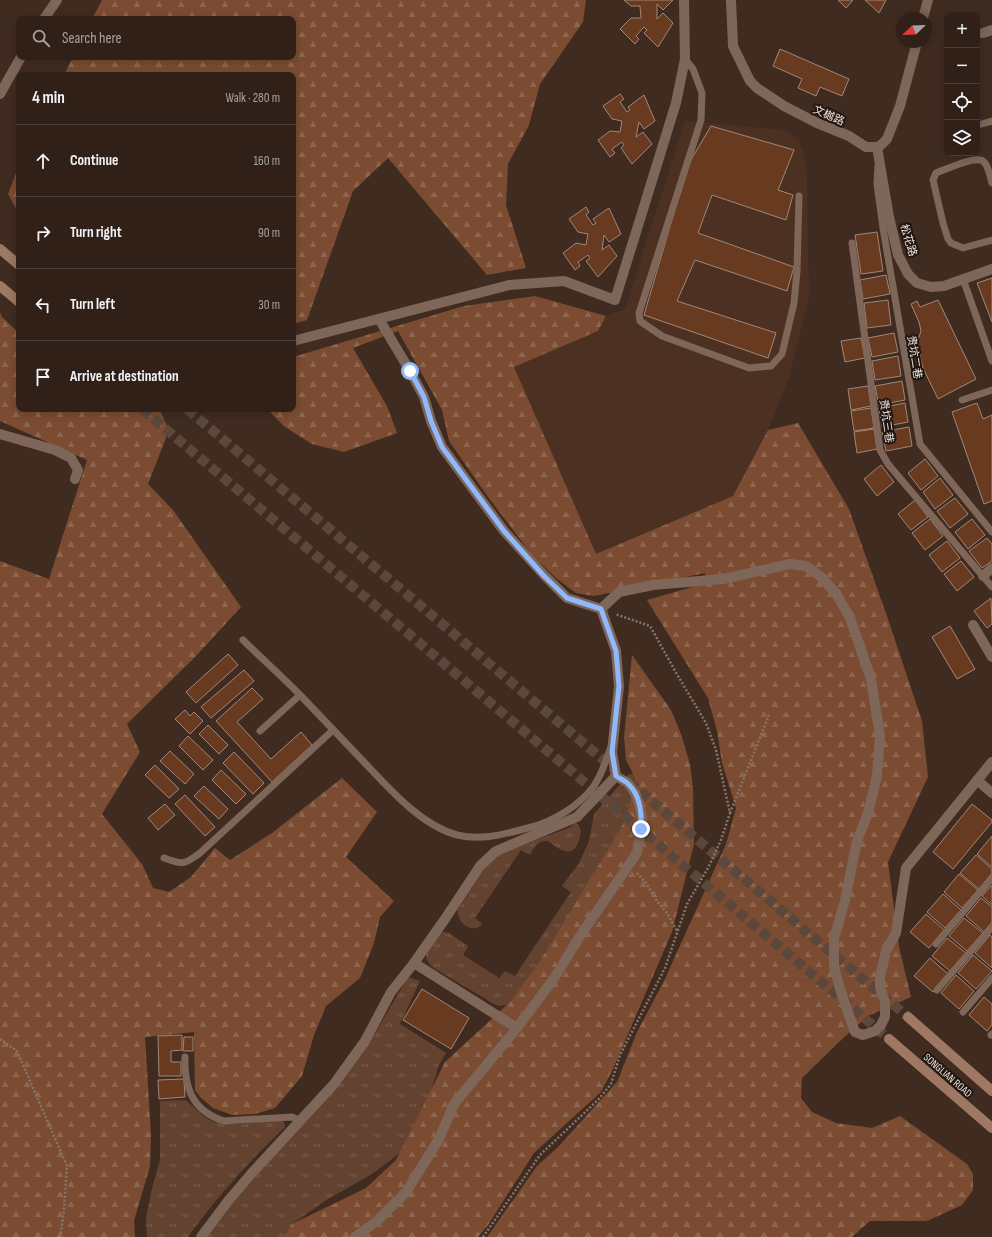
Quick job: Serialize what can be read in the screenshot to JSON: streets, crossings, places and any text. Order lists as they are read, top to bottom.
{
  "streets": {
    "street": ["文樾路", "松花路", "SONGLIAN ROAD"],
    "lane": ["贵坑二巷", "贵坑三巷"]
  },
  "crossings": [
    ["文樾路", "松花路"],
    ["松花路", "贵坑二巷"]
  ],
  "north": "bottom left",
  "page": {
    "map_buttons": ["+", "−"],
    "search": "Search here",
    "heading": ["4 min", "Walk · 280 m"],
    "list": [
      ["Continue", "160 m"],
      ["Turn right", "90 m"],
      ["Turn left", "30 m"],
      "Arrive at destination"
    ]
  }
}
